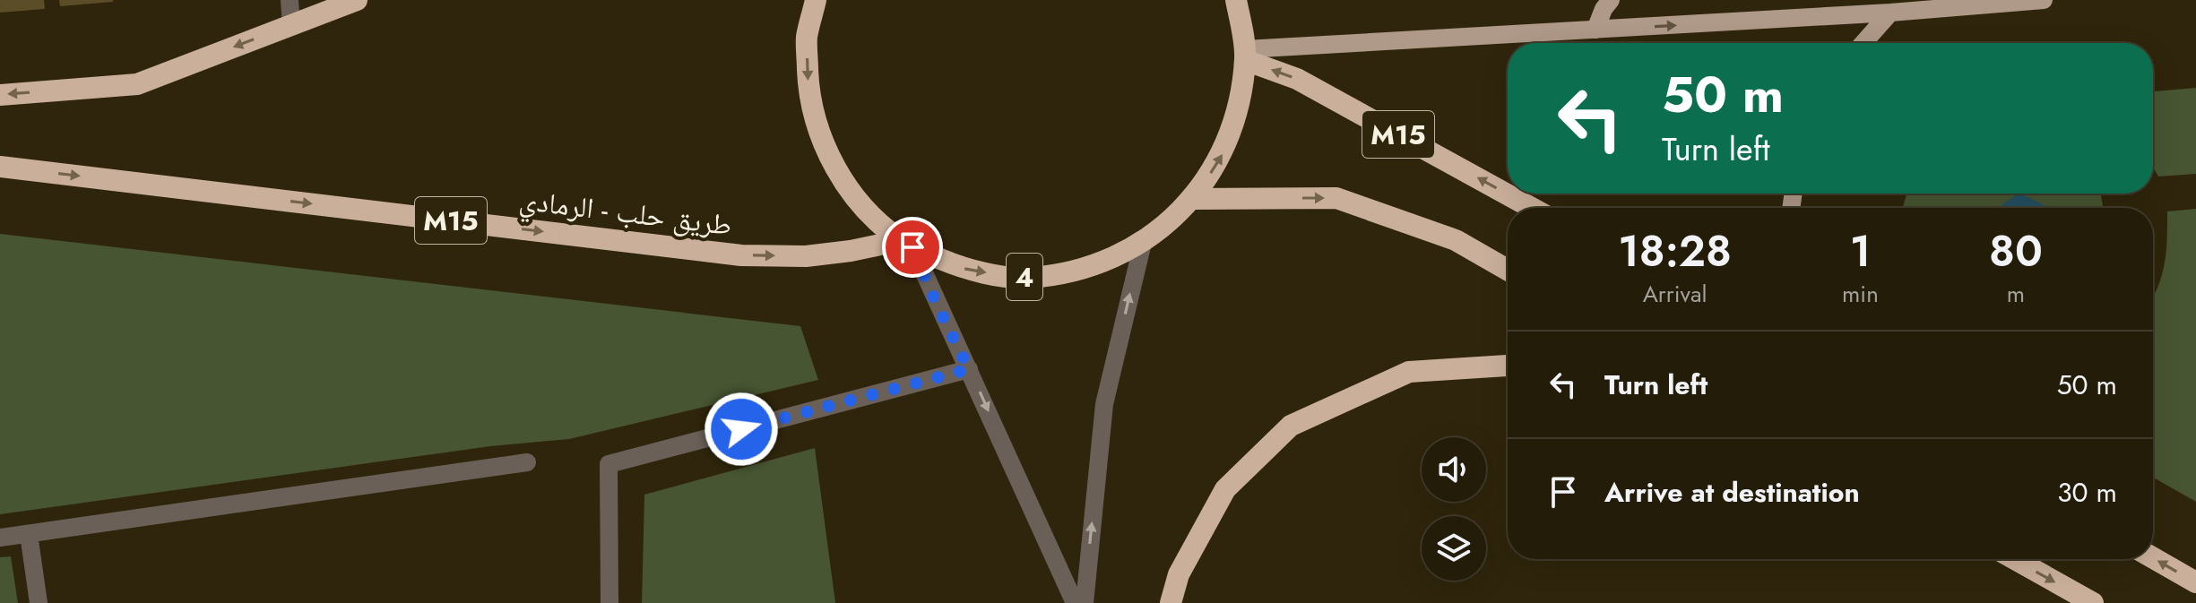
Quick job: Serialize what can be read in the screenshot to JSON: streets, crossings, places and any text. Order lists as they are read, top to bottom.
{
  "streets": {
    "highway": ["M15", "طريق حلب - الرمادي", "4"]
  },
  "crossings": [
    ["M15", "4"],
    ["طريق حلب - الرمادي", "4"]
  ],
  "page": {
    "turn": ["50 m", "Turn left"],
    "eta": [
      "18:28",
      "Arrival",
      "1",
      "min",
      "80",
      "m"
    ],
    "list": [
      {
        "name": "Turn left",
        "value": "50 m"
      },
      {
        "name": "Arrive at destination",
        "value": "30 m"
      }
    ]
  }
}
